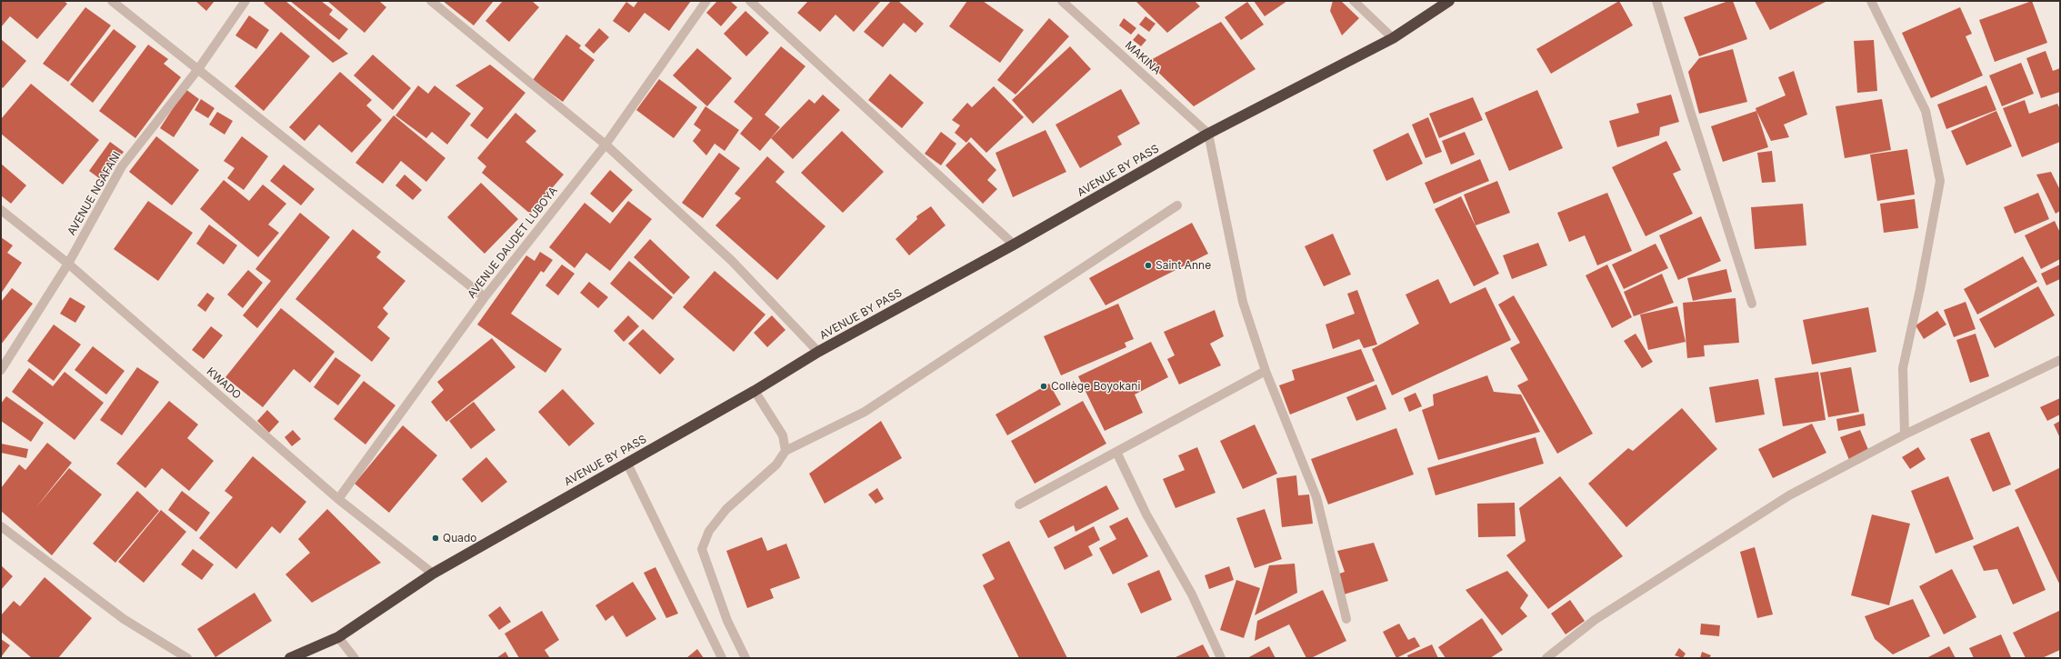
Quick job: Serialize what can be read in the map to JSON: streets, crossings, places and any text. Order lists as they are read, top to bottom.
{
  "streets": {
    "highway": ["AVENUE BY PASS"],
    "street": [
      "MAKINA",
      "AVENUE NGAFANI",
      "AVENUE DAUDET LUBOYA",
      "KWADO"
    ]
  },
  "crossings": [
    ["MAKINA", "AVENUE BY PASS"],
    ["AVENUE BY PASS", "KWADO"],
    ["AVENUE NGAFANI", "KWADO"],
    ["AVENUE DAUDET LUBOYA", "KWADO"]
  ],
  "places": ["Saint Anne", "Collège Boyokani", "Quado"]
}
